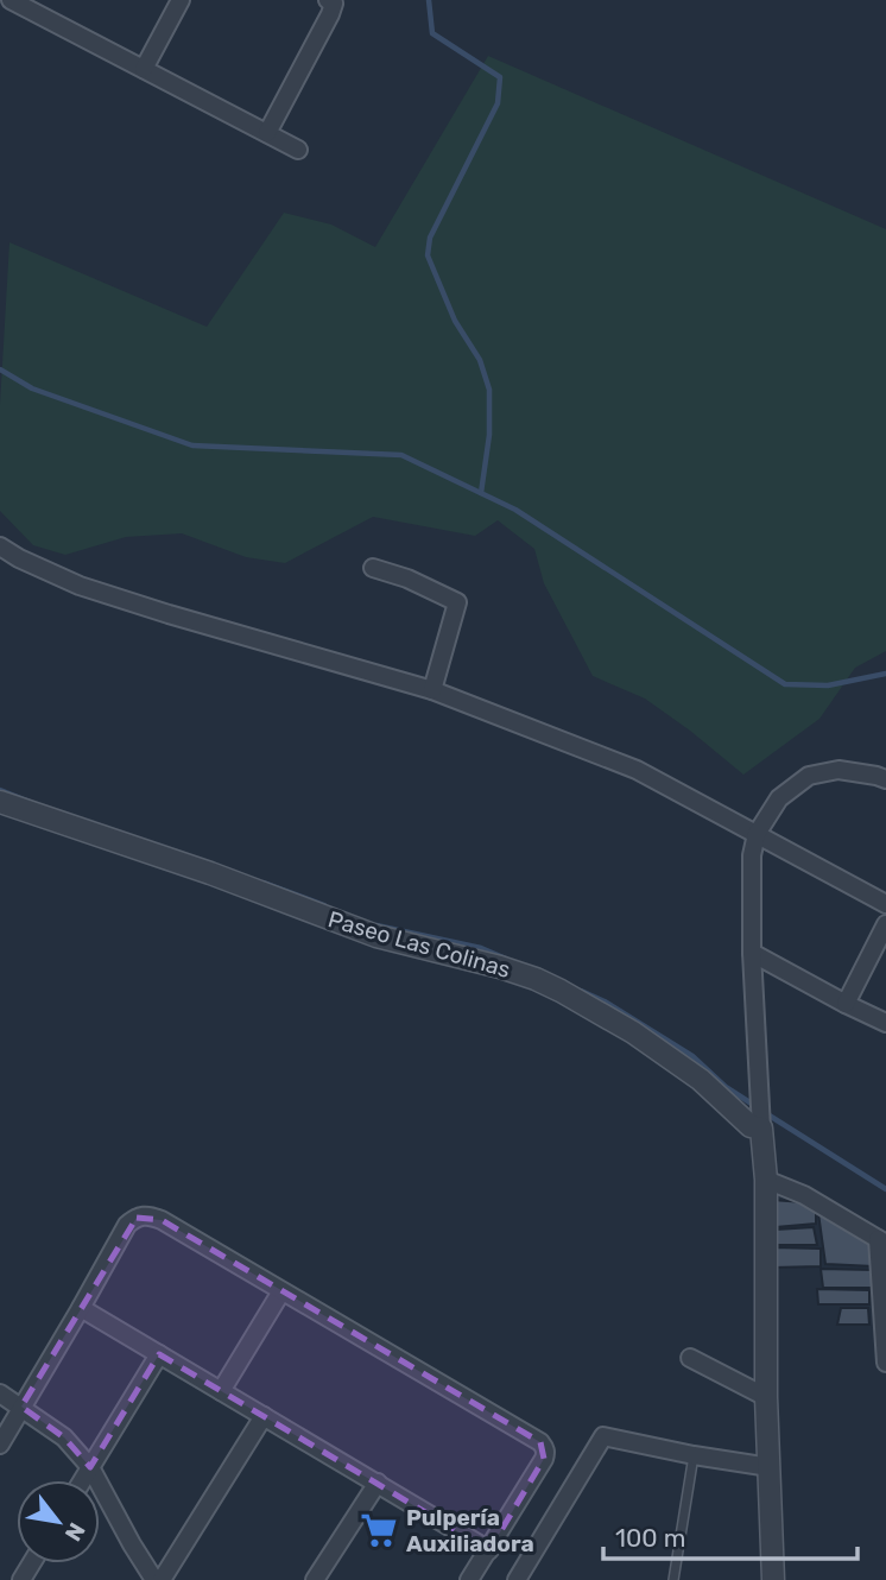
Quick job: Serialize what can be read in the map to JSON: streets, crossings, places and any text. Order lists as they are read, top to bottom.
{
  "streets": {
    "street": ["Paseo Las Colinas"]
  },
  "places": {
    "supermarket": ["Pulpería Auxiliadora"]
  },
  "scale_bar": "100 m",
  "north": "bottom right"
}
